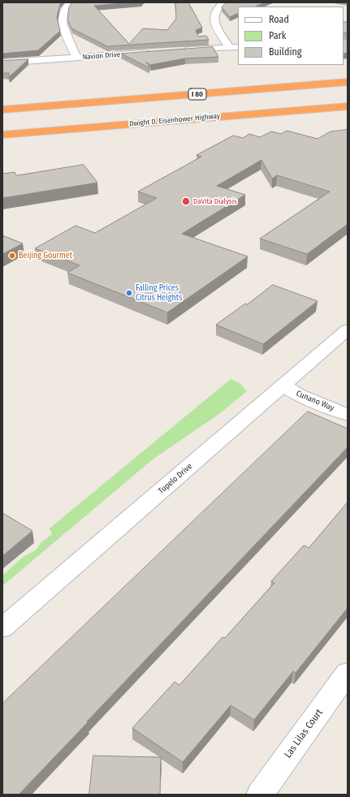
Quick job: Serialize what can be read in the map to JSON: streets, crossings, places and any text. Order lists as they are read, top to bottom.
{
  "streets": {
    "highway": ["I 80", "Dwight D. Eisenhower Highway"],
    "street": [
      "Navion Drive",
      "Cunano Way",
      "Tupelo Drive",
      "Las Lilas Court"
    ]
  },
  "crossings": [
    ["Cunano Way", "Tupelo Drive"]
  ],
  "places": ["DaVita Dialysis", "Beijing Gourmet", "Falling Prices Citrus Heights"],
  "legend": ["Road", "Park", "Building"]
}
